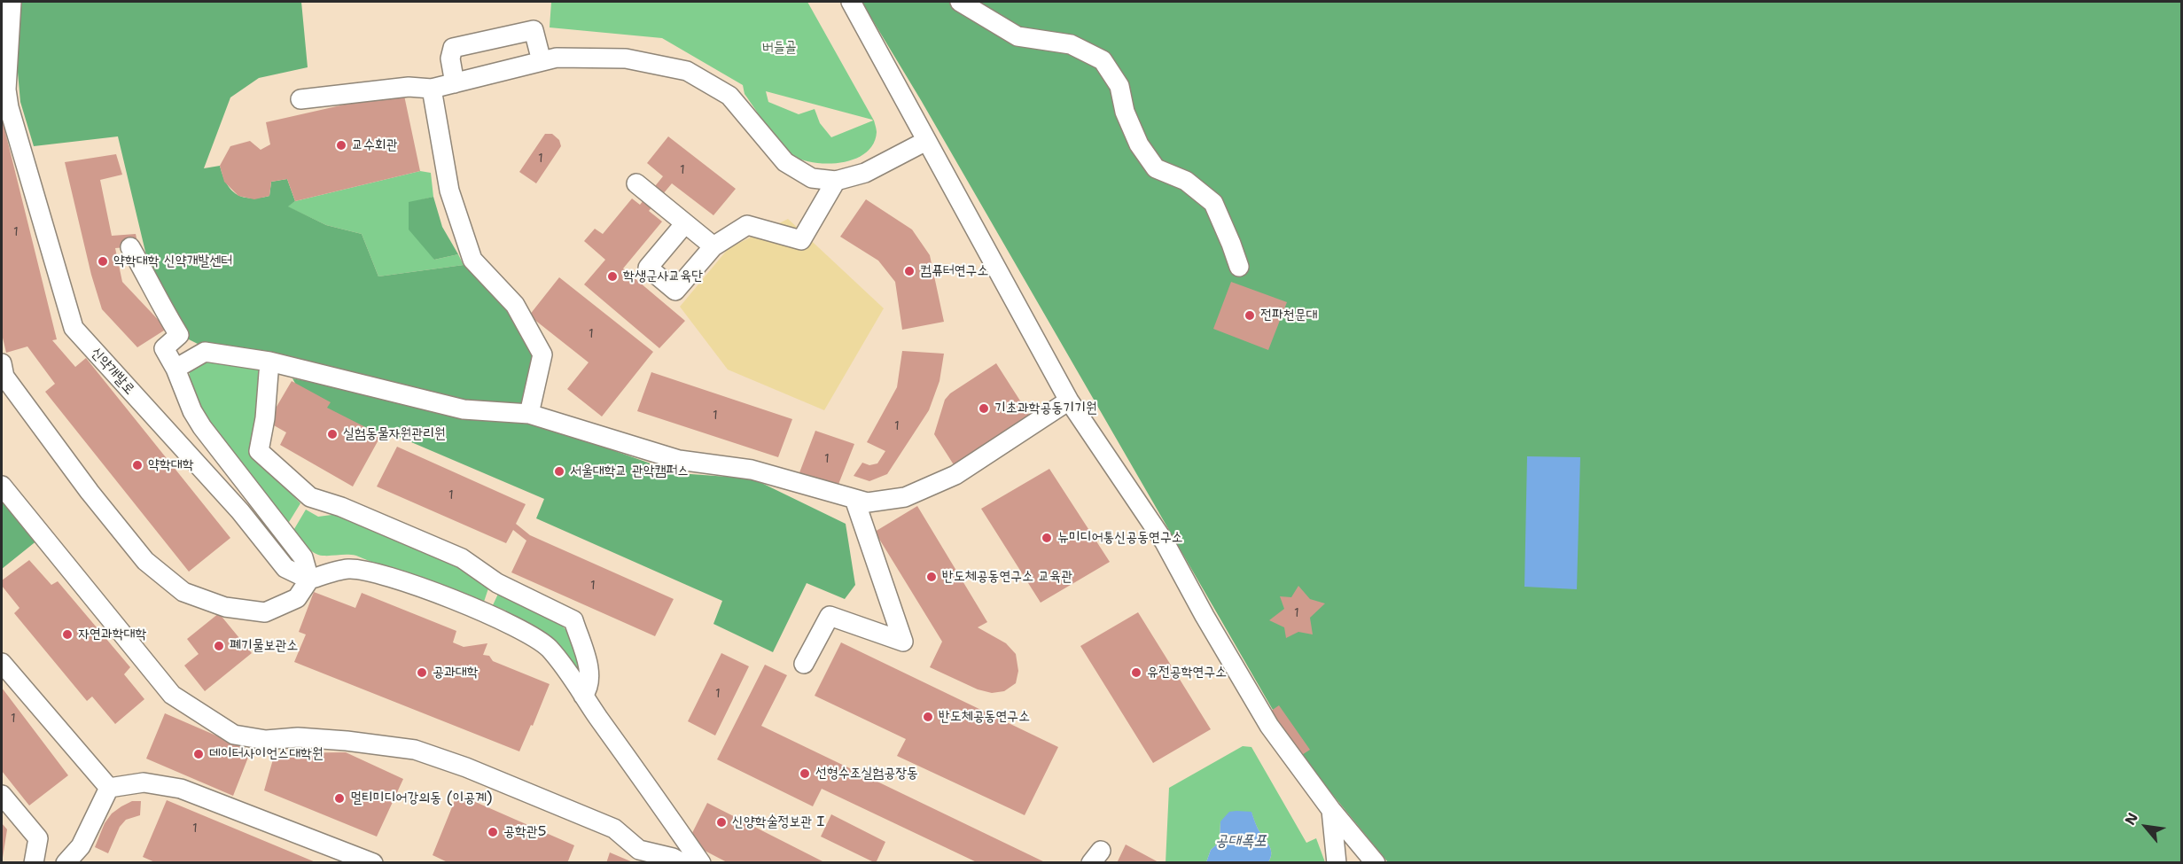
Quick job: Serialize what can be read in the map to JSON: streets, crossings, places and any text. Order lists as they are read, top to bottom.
{
  "streets": {
    "street": ["신약개발로"]
  },
  "water": ["공대폭포"],
  "parks": ["버들골"],
  "places": [
    "교수회관",
    "약학대학 신약개발센터",
    "컴퓨터연구소",
    "학생군사교육단",
    "전파천문대",
    "기초과학공동기기원",
    "실험동물자원관리원",
    "약학대학",
    "서울대학교 관악캠퍼스",
    "뉴미디어통신공동연구소",
    "반도체공동연구소 교육관",
    "자연과학대학",
    "폐기물보관소",
    "공과대학",
    "유전공학연구소",
    "반도체공동연구소",
    "데이터사이언스대학원",
    "선형수조실험공장동",
    "멀티미디어강의동 (이공계)",
    "신양학술정보관 I",
    "공학관5"
  ],
  "house_numbers": [
    "1",
    "1",
    "1",
    "1",
    "1",
    "1",
    "1",
    "1",
    "1",
    "1",
    "1",
    "1",
    "1"
  ],
  "north": "top left"
}
